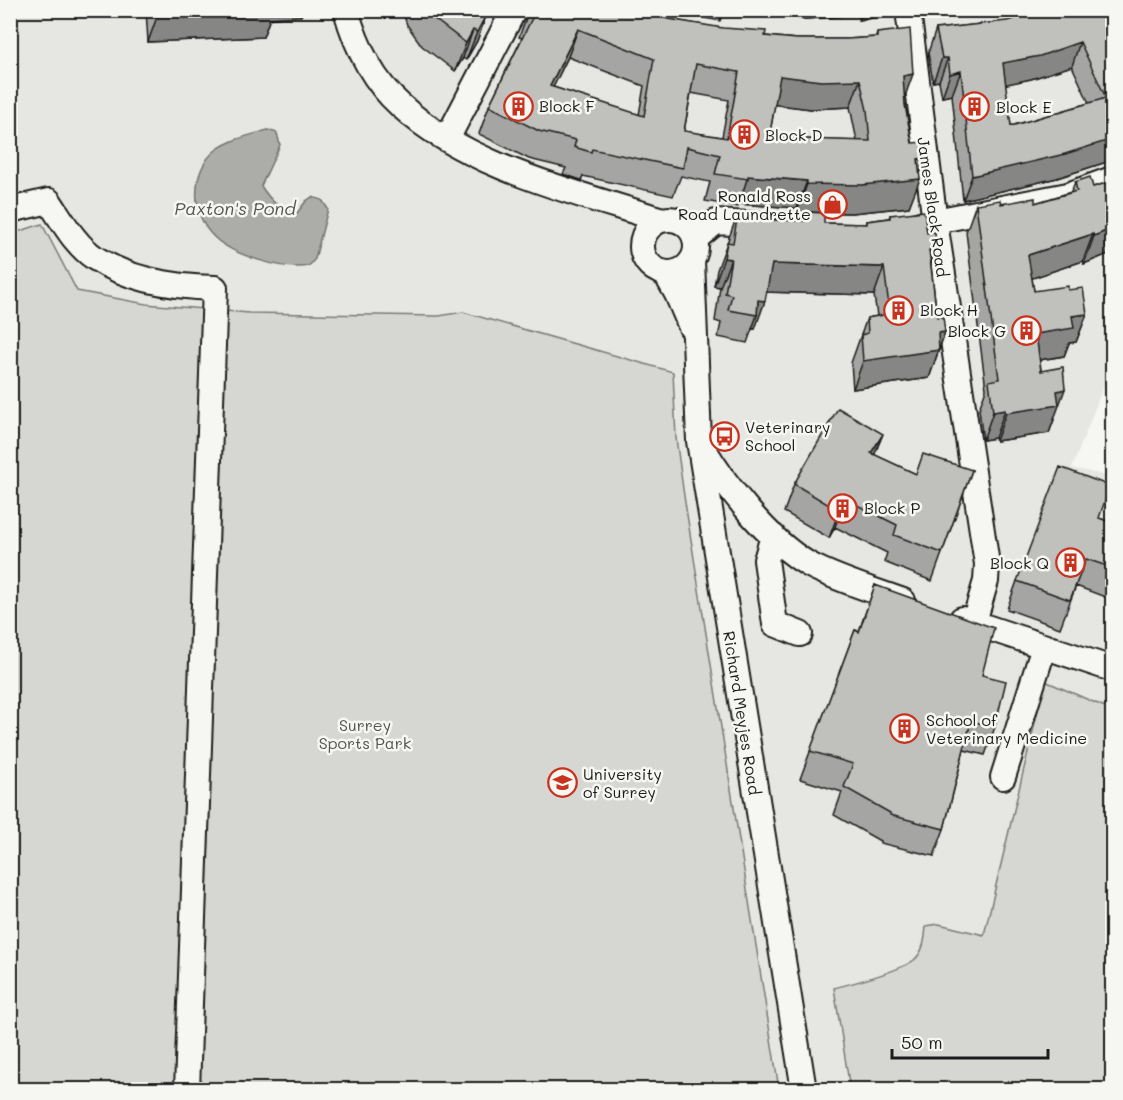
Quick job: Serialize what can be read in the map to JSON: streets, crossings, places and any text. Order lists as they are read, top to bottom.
{
  "streets": {
    "street": ["James Black Road", "Richard Meyjes Road"]
  },
  "water": ["Paxton's Pond"],
  "parks": ["Surrey Sports Park"],
  "places": {
    "building": [
      "Block F",
      "Block E",
      "Block D",
      "Block H",
      "Block G",
      "Block P",
      "Block Q",
      "School of Veterinary Medicine"
    ],
    "shop": ["Ronald Ross Road Laundrette"],
    "bus stop": ["Veterinary School"],
    "school or university": ["University of Surrey"]
  },
  "scale_bar": "50 m"
}
